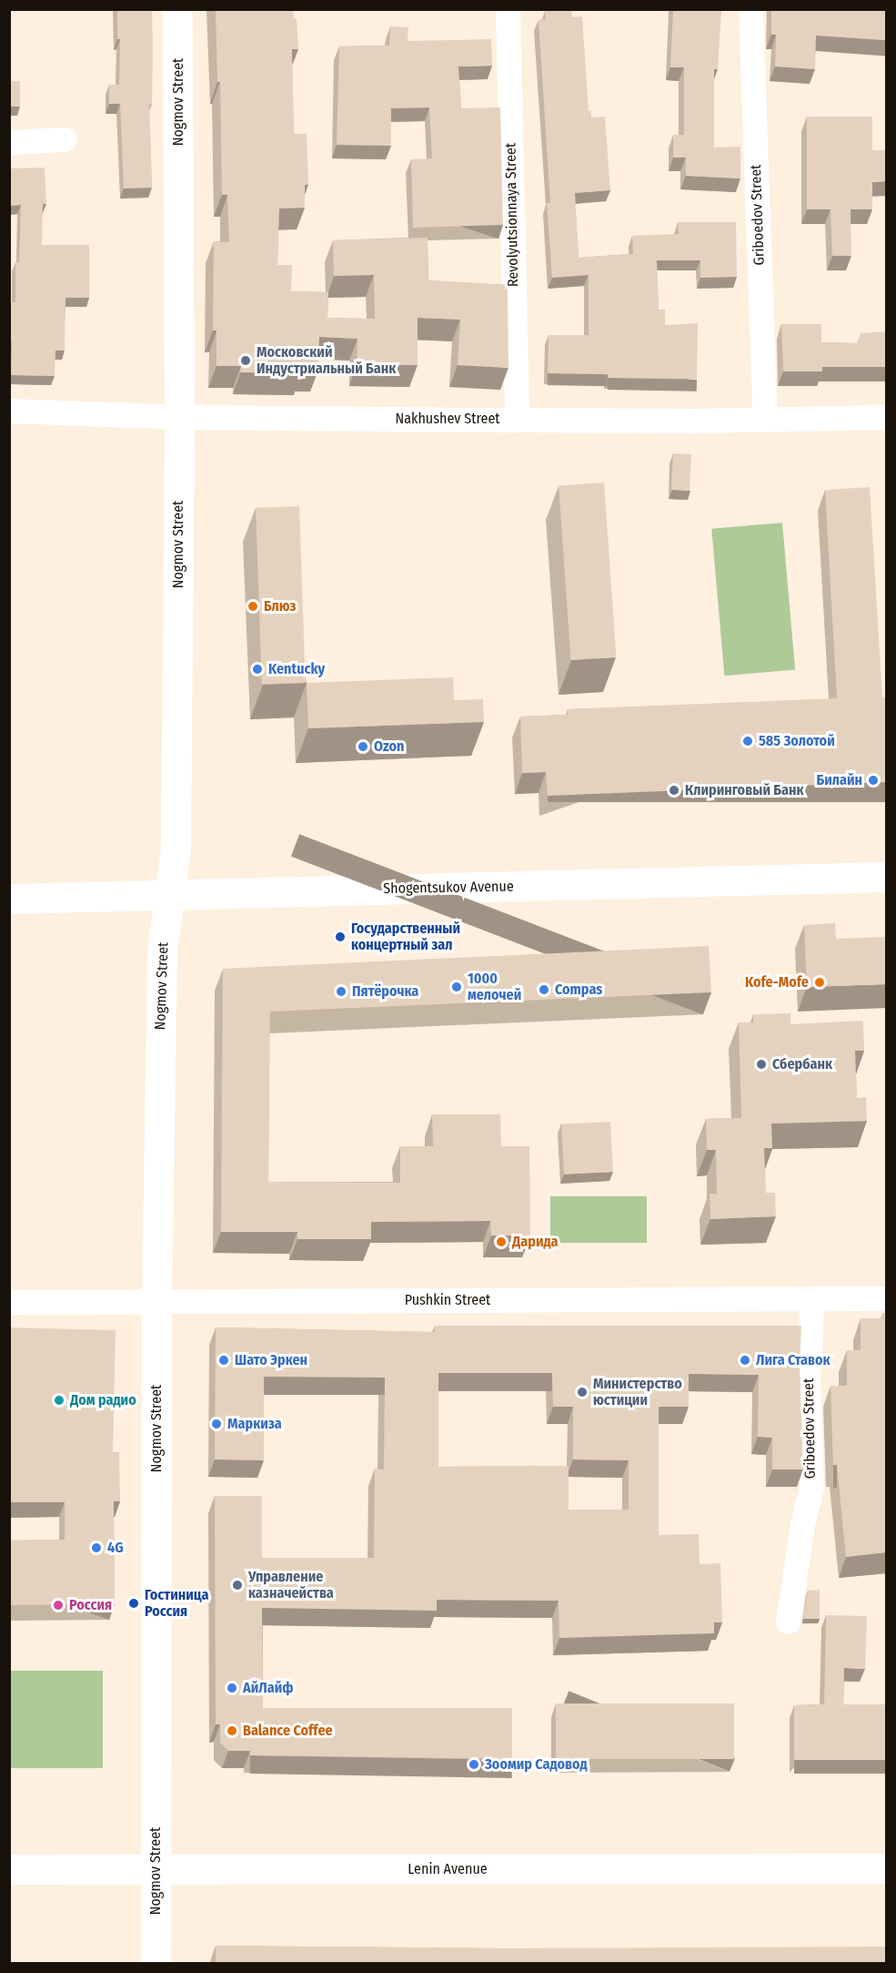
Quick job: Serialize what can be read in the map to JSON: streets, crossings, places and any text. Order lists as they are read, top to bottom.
{
  "streets": {
    "street": [
      "Nogmov Street",
      "Revolyutsionnaya Street",
      "Griboedov Street",
      "Nakhushev Street",
      "Shogentsukov Avenue",
      "Pushkin Street",
      "Lenin Avenue"
    ]
  },
  "crossings": [
    ["Nogmov Street", "Nakhushev Street"],
    ["Nogmov Street", "Shogentsukov Avenue"],
    ["Nogmov Street", "Pushkin Street"],
    ["Nogmov Street", "Lenin Avenue"],
    ["Revolyutsionnaya Street", "Nakhushev Street"],
    ["Griboedov Street", "Nakhushev Street"],
    ["Griboedov Street", "Pushkin Street"]
  ],
  "places": [
    "Московский Индустриальный Банк",
    "Блюз",
    "Kentucky",
    "585 Золотой",
    "Ozon",
    "Билайн",
    "Клиринговый Банк",
    "Государственный концертный зал",
    "Kofe-Mofe",
    "1000 мелочей",
    "Compas",
    "Пятёрочка",
    "Сбербанк",
    "Дарида",
    "Шато Эркен",
    "Лига Ставок",
    "Министерство юстиции",
    "Дом радио",
    "Маркиза",
    "4G",
    "Управление казначейства",
    "Гостиница Россия",
    "Россия",
    "АйЛайф",
    "Balance Coffee",
    "Зоомир Садовод"
  ]
}
